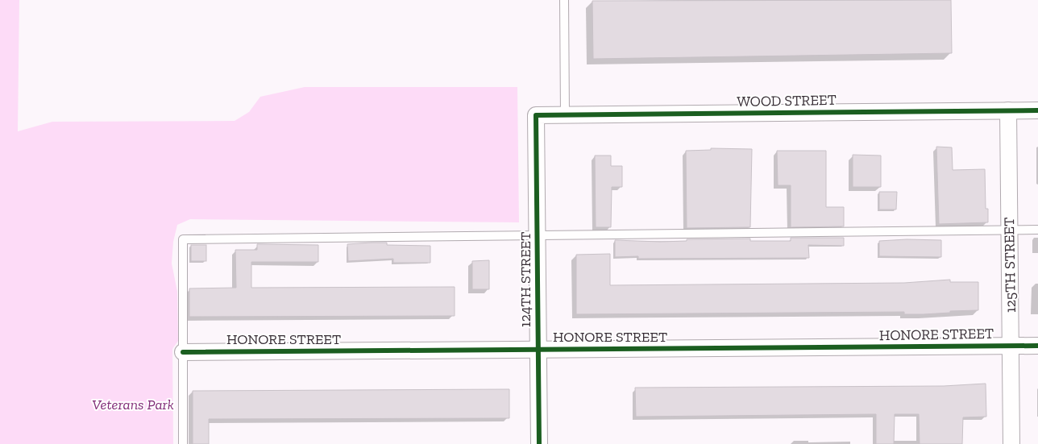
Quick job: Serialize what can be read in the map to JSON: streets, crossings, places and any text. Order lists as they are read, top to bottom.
{
  "streets": {
    "street": [
      "WOOD STREET",
      "125TH STREET",
      "124TH STREET",
      "HONORE STREET"
    ]
  },
  "crossings": [
    ["WOOD STREET", "125TH STREET"],
    ["WOOD STREET", "124TH STREET"],
    ["125TH STREET", "HONORE STREET"],
    ["124TH STREET", "HONORE STREET"]
  ],
  "parks": ["Veterans Park"]
}
